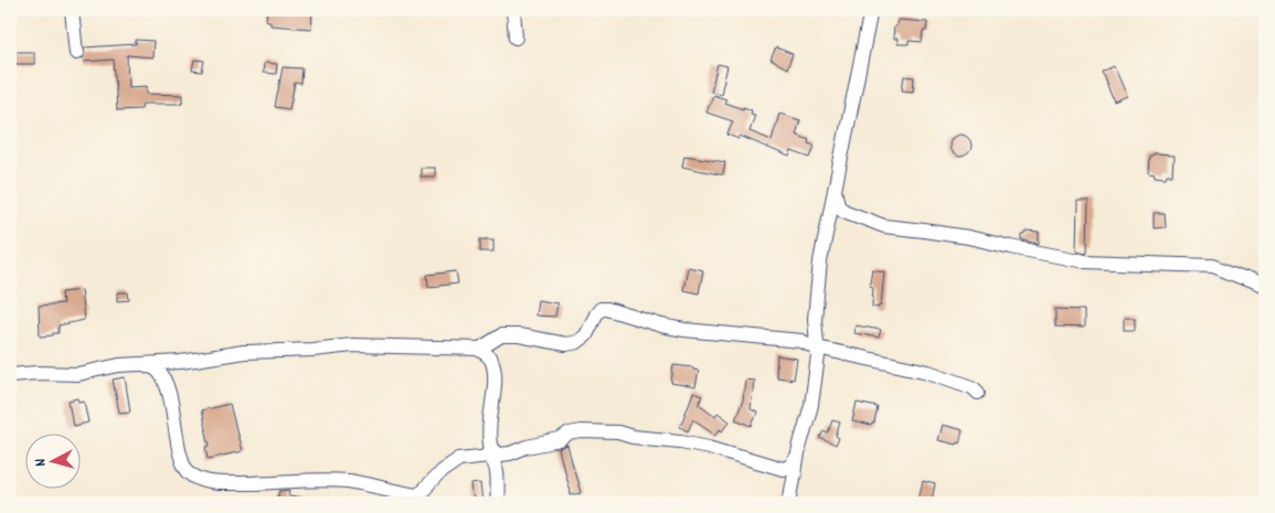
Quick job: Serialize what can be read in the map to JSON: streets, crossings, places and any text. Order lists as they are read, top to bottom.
{
  "north": "left"
}
